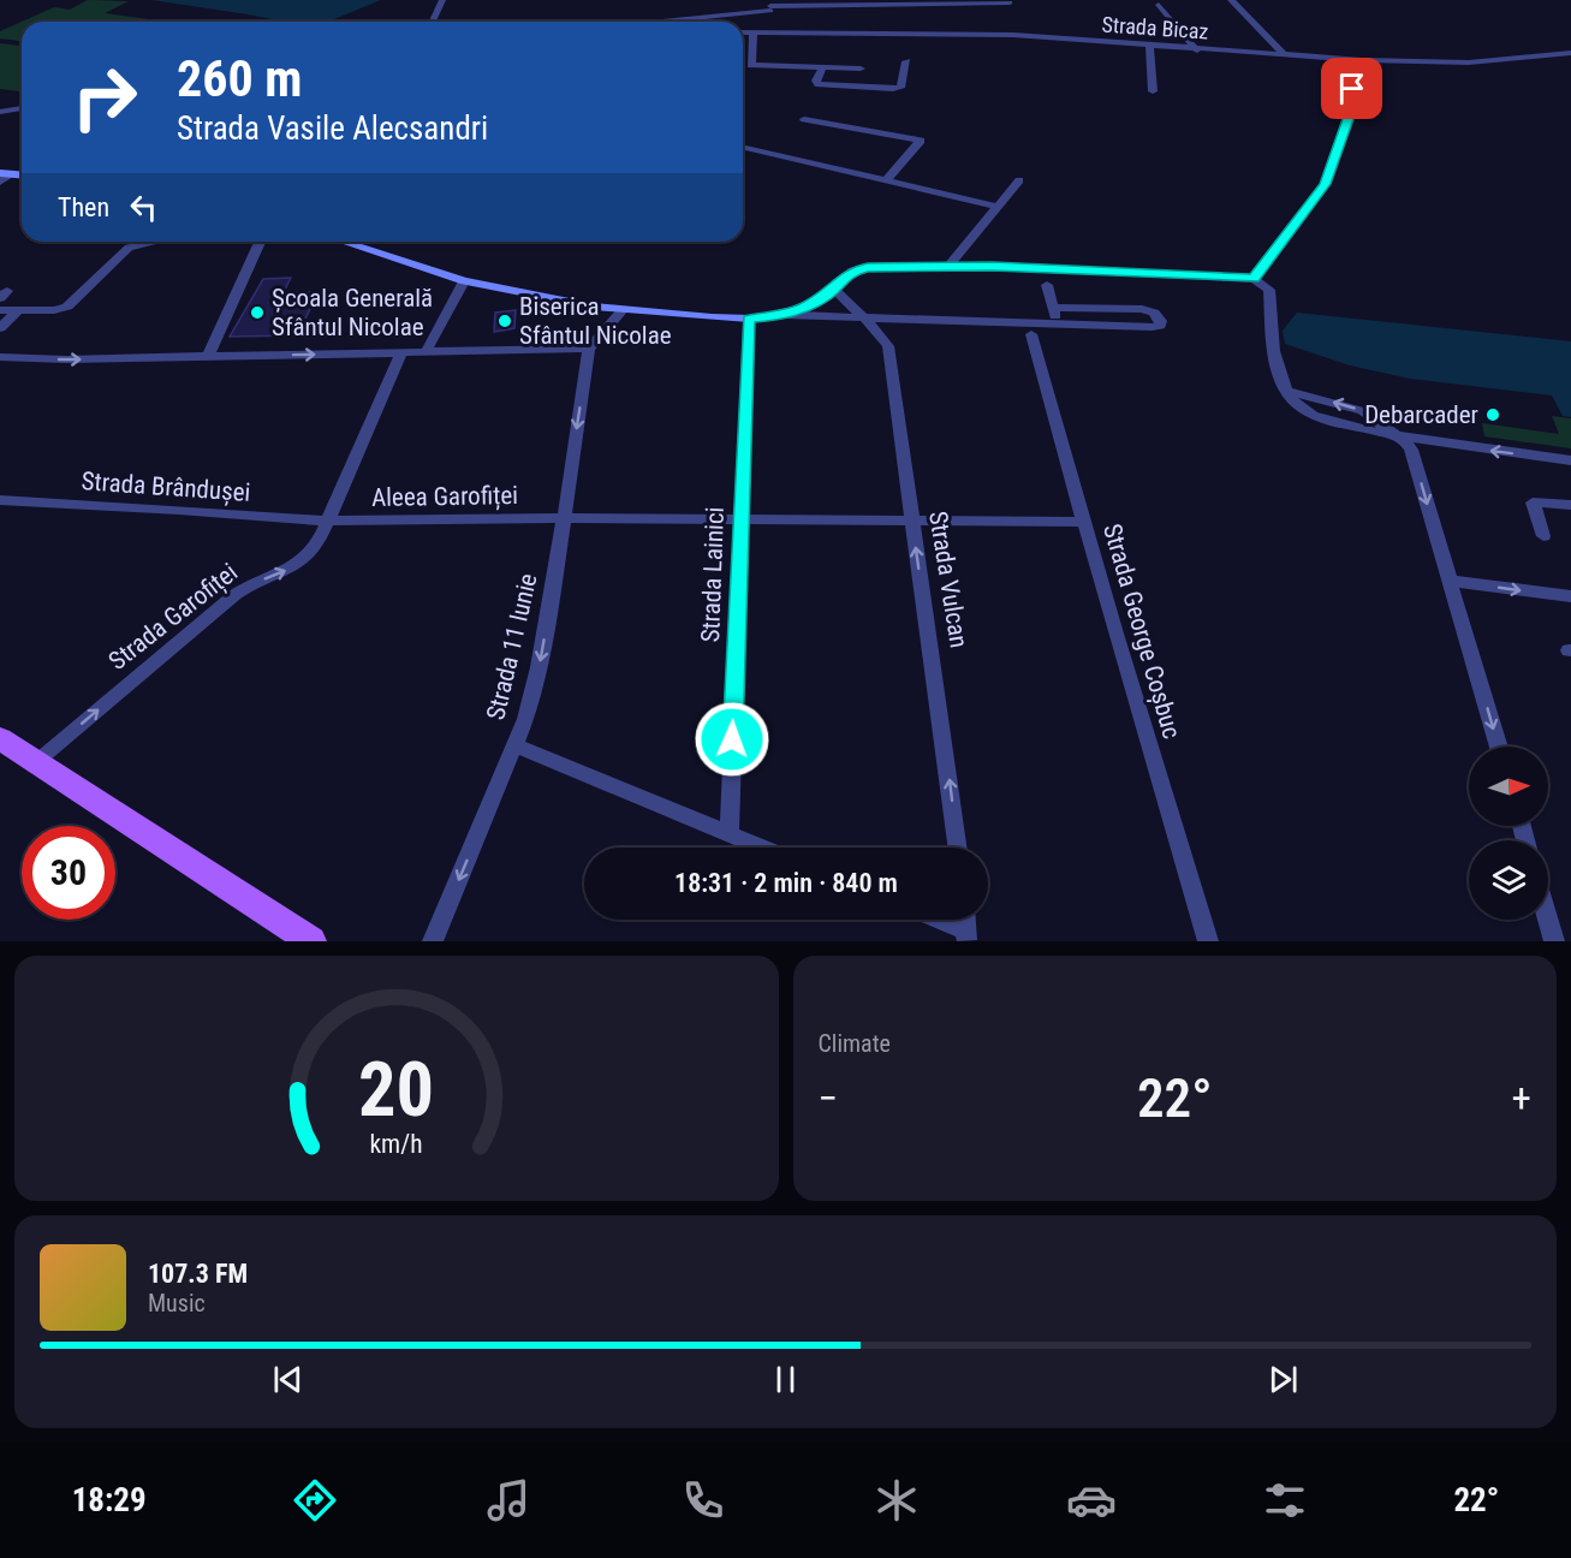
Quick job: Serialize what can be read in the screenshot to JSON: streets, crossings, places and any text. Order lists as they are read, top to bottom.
{
  "streets": {
    "street": [
      "Strada Bicaz",
      "Strada Brândușei",
      "Aleea Garofiței",
      "Strada Lainici",
      "Strada Vulcan",
      "Strada Garofiței",
      "Strada George Coșbuc",
      "Strada 11 Iunie"
    ]
  },
  "crossings": [
    ["Strada Brândușei", "Aleea Garofiței"],
    ["Strada Brândușei", "Strada Garofiței"],
    ["Aleea Garofiței", "Strada Lainici"],
    ["Aleea Garofiței", "Strada Vulcan"],
    ["Aleea Garofiței", "Strada Garofiței"],
    ["Aleea Garofiței", "Strada George Coșbuc"],
    ["Aleea Garofiței", "Strada 11 Iunie"]
  ],
  "one_way": ["Strada Vulcan", "Strada Garofiței", "Strada 11 Iunie"],
  "places": ["Școala Generală Sfântul Nicolae", "Biserica Sfântul Nicolae", "Debarcader"],
  "north": "right",
  "page": {
    "turn": ["260 m", "Strada Vasile Alecsandri"],
    "then": "Then",
    "limit": "30",
    "trip": "18:31 · 2 min · 840 m",
    "tile": "Climate",
    "heat": ["−", "22°", "+"],
    "song": ["107.3 FM", "Music"],
    "tabs": ["18:29", "22°"],
    "gauge": ["20", "km/h"]
  }
}
